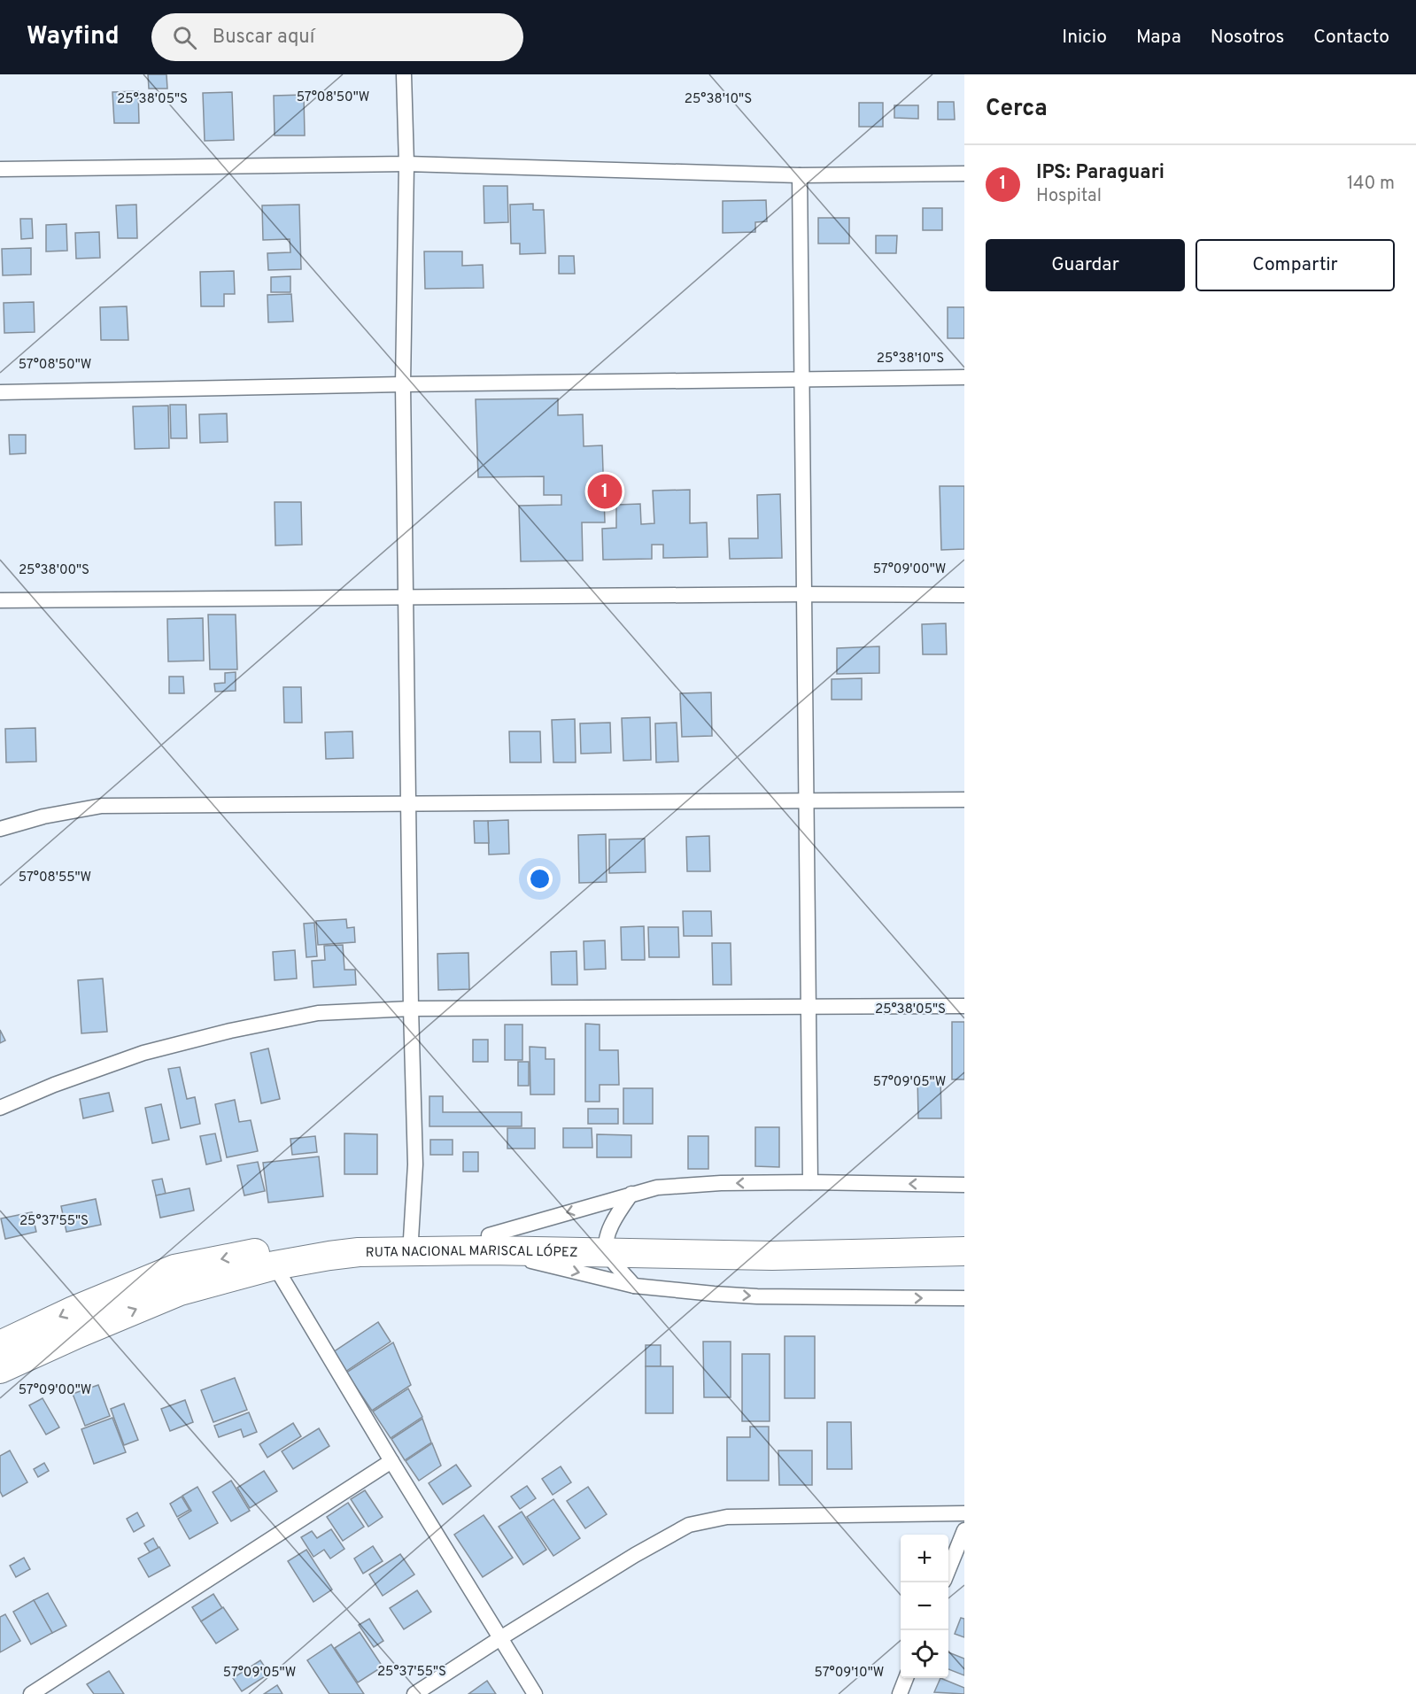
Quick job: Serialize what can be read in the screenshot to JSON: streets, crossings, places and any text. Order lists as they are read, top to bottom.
{
  "streets": {
    "highway": ["RUTA NACIONAL MARISCAL LÓPEZ"]
  },
  "page": {
    "header": "Wayfind",
    "search": "Buscar aquí",
    "nav": [
      "Inicio",
      "Mapa",
      "Nosotros",
      "Contacto"
    ],
    "heading": "Cerca",
    "list": [
      {
        "mark": "1",
        "name": "IPS: Paraguari",
        "note": "Hospital",
        "value": "140 m"
      }
    ],
    "buttons": ["Guardar", "Compartir"],
    "pins": "1",
    "map_buttons": ["+", "−"]
  },
  "coordinates": [
    "57°08'50\"W",
    "25°38'05\"S",
    "25°38'10\"S",
    "57°09'00\"W",
    "25°38'00\"S",
    "57°08'55\"W",
    "57°09'05\"W",
    "25°37'55\"S",
    "57°09'10\"W"
  ]
}
